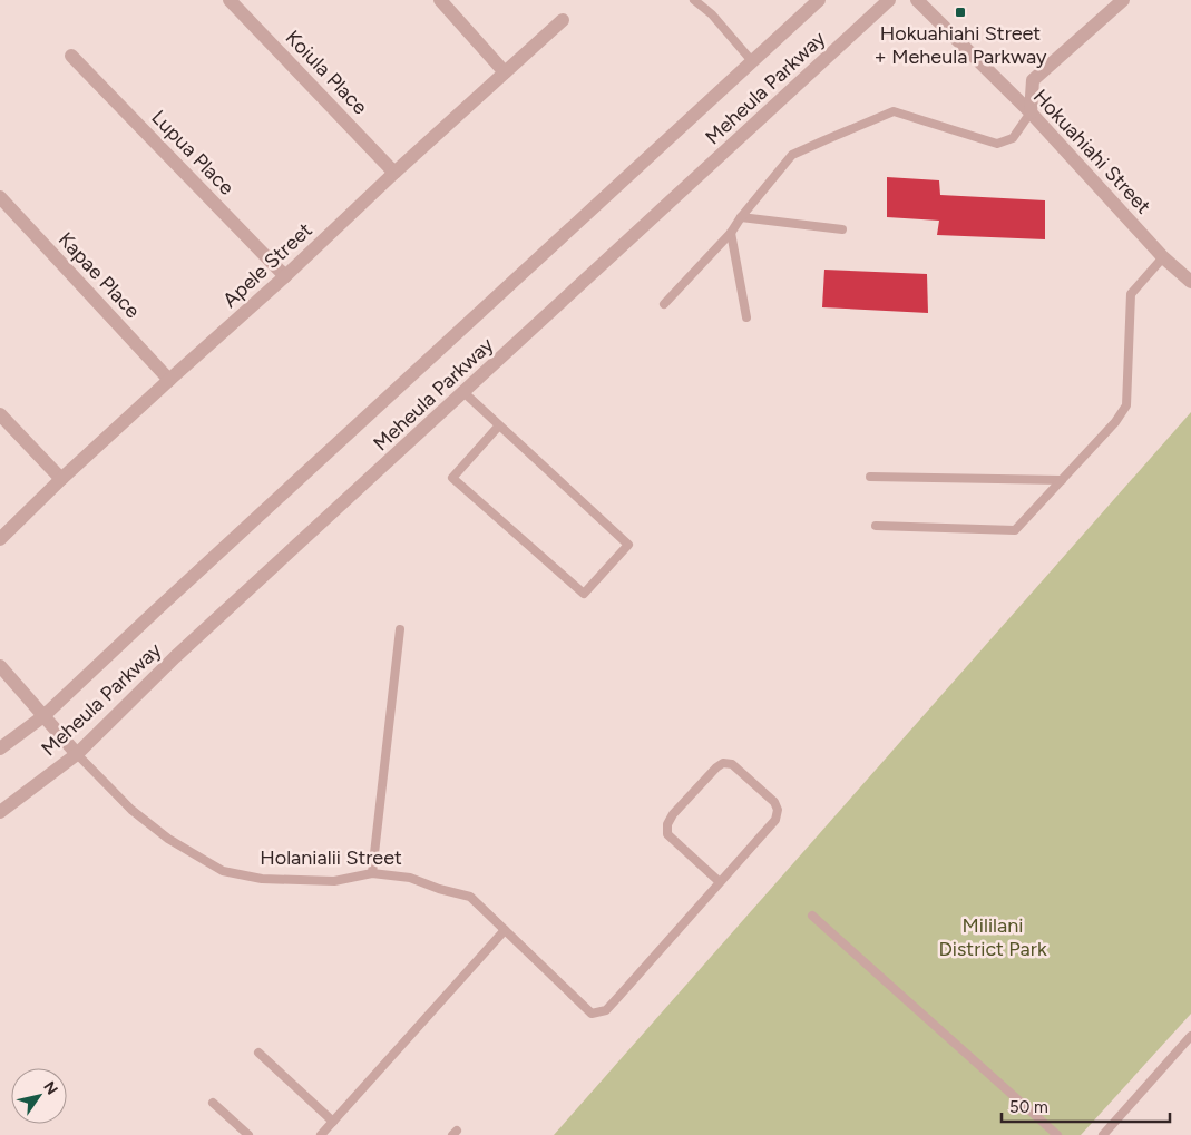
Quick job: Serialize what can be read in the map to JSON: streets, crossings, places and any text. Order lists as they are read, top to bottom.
{
  "streets": {
    "street": [
      "Koiula Place",
      "Meheula Parkway",
      "Hokuahiahi Street",
      "Lupua Place",
      "Apele Street",
      "Kapae Place",
      "Holanialii Street"
    ]
  },
  "crossings": [
    ["Koiula Place", "Apele Street"],
    ["Meheula Parkway", "Holanialii Street"],
    ["Lupua Place", "Apele Street"],
    ["Apele Street", "Kapae Place"]
  ],
  "parks": ["Mililani District Park"],
  "places": {
    "transit": ["Hokuahiahi Street + Meheula Parkway"]
  },
  "scale_bar": "50 m",
  "north": "top right"
}
